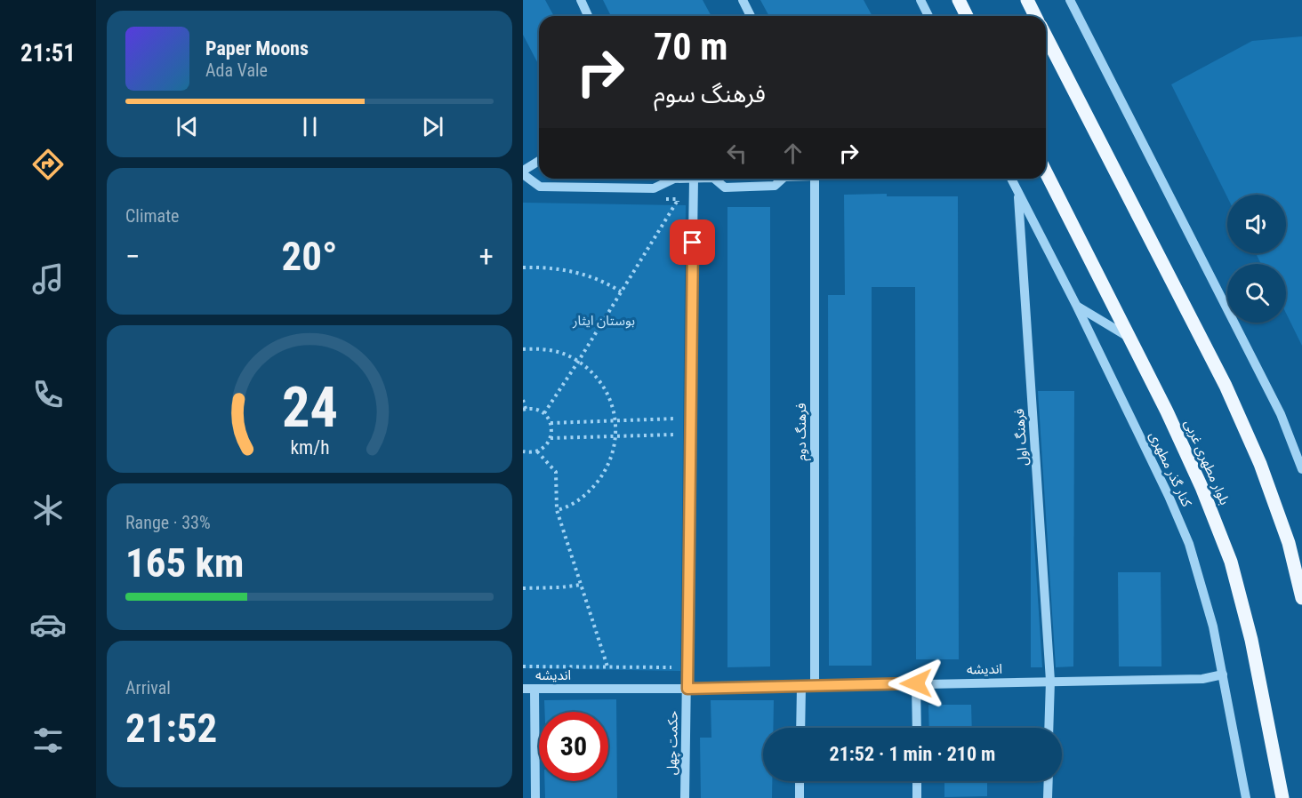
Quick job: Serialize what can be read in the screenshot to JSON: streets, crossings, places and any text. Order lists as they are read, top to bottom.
{
  "streets": {
    "main road": ["بلوار مطهری غربی"],
    "street": [
      "فرهنگ دوم",
      "فرهنگ اول",
      "کنار گذر مطهری",
      "اندیشه",
      "حکمت چهل"
    ]
  },
  "crossings": [
    ["فرهنگ دوم", "اندیشه"],
    ["فرهنگ اول", "کنار گذر مطهری"],
    ["فرهنگ اول", "اندیشه"],
    ["کنار گذر مطهری", "اندیشه"],
    ["اندیشه", "حکمت چهل"]
  ],
  "parks": ["بوستان ایثار"],
  "page": {
    "tabs": "21:51",
    "turn": ["70 m", "فرهنگ سوم"],
    "song": ["Paper Moons", "Ada Vale"],
    "tile": [
      "Climate",
      ["Range · 33%", "165 km"],
      ["Arrival", "21:52"]
    ],
    "heat": ["−", "20°", "+"],
    "limit": "30",
    "trip": "21:52 · 1 min · 210 m",
    "gauge": ["24", "km/h"]
  }
}
